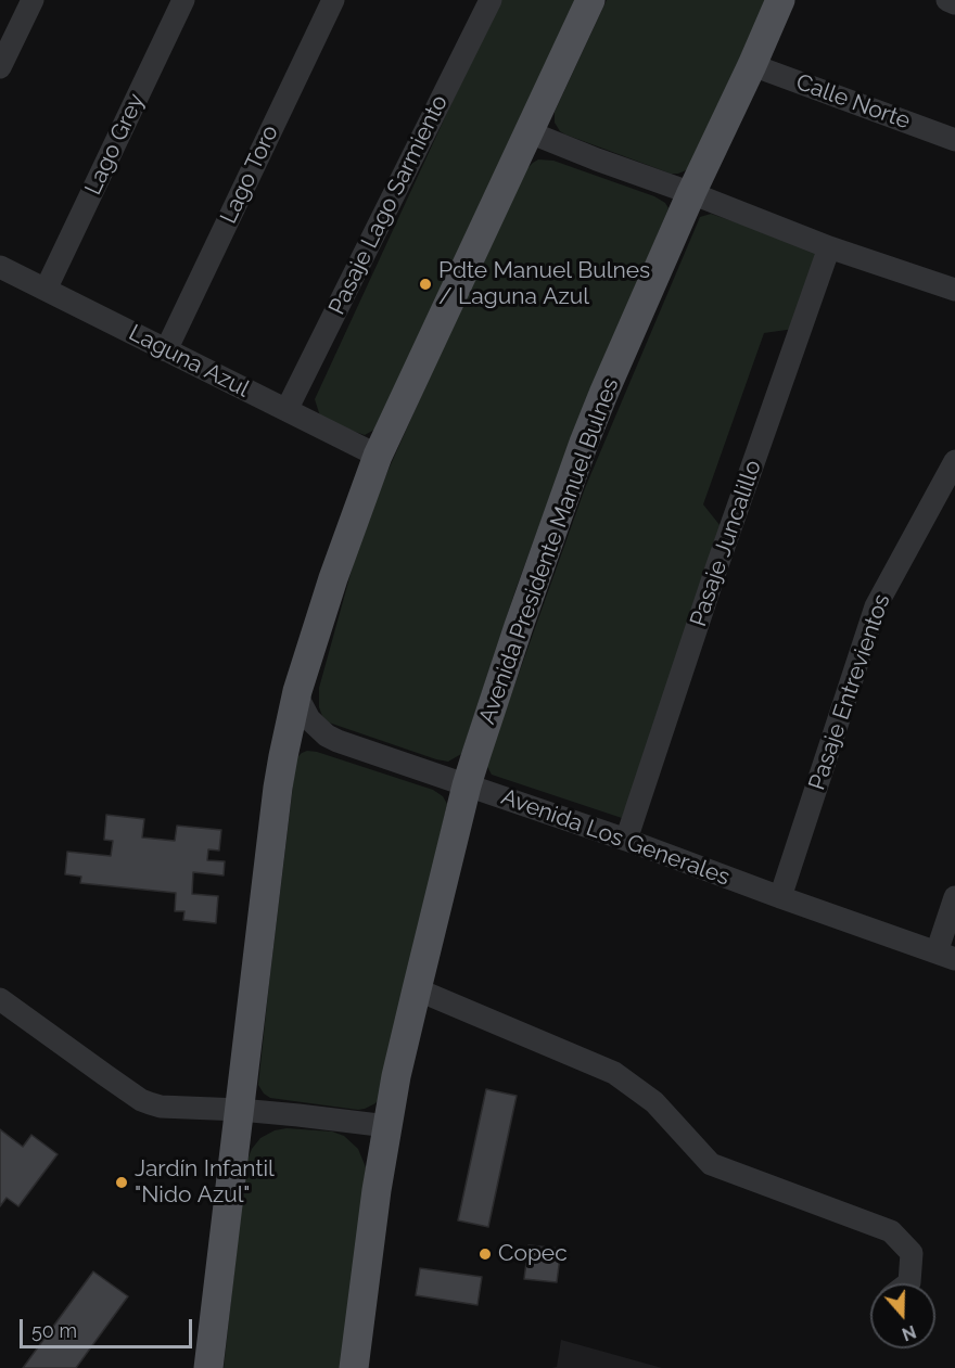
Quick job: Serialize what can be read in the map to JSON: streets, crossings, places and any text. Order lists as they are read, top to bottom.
{
  "streets": {
    "main road": ["Avenida Presidente Manuel Bulnes"],
    "street": [
      "Calle Norte",
      "Lago Grey",
      "Lago Toro",
      "Pasaje Lago Sarmiento",
      "Laguna Azul",
      "Pasaje Juncalillo",
      "Pasaje Entrevientos",
      "Avenida Los Generales"
    ]
  },
  "crossings": [
    ["Calle Norte", "Avenida Presidente Manuel Bulnes"],
    ["Lago Grey", "Laguna Azul"],
    ["Lago Toro", "Laguna Azul"],
    ["Pasaje Lago Sarmiento", "Laguna Azul"],
    ["Pasaje Juncalillo", "Avenida Los Generales"],
    ["Avenida Presidente Manuel Bulnes", "Avenida Los Generales"],
    ["Pasaje Entrevientos", "Avenida Los Generales"]
  ],
  "places": ["Pdte Manuel Bulnes / Laguna Azul", "Jardín Infantil \"Nido Azul\"", "Copec"],
  "scale_bar": "50 m",
  "north": "bottom"
}
